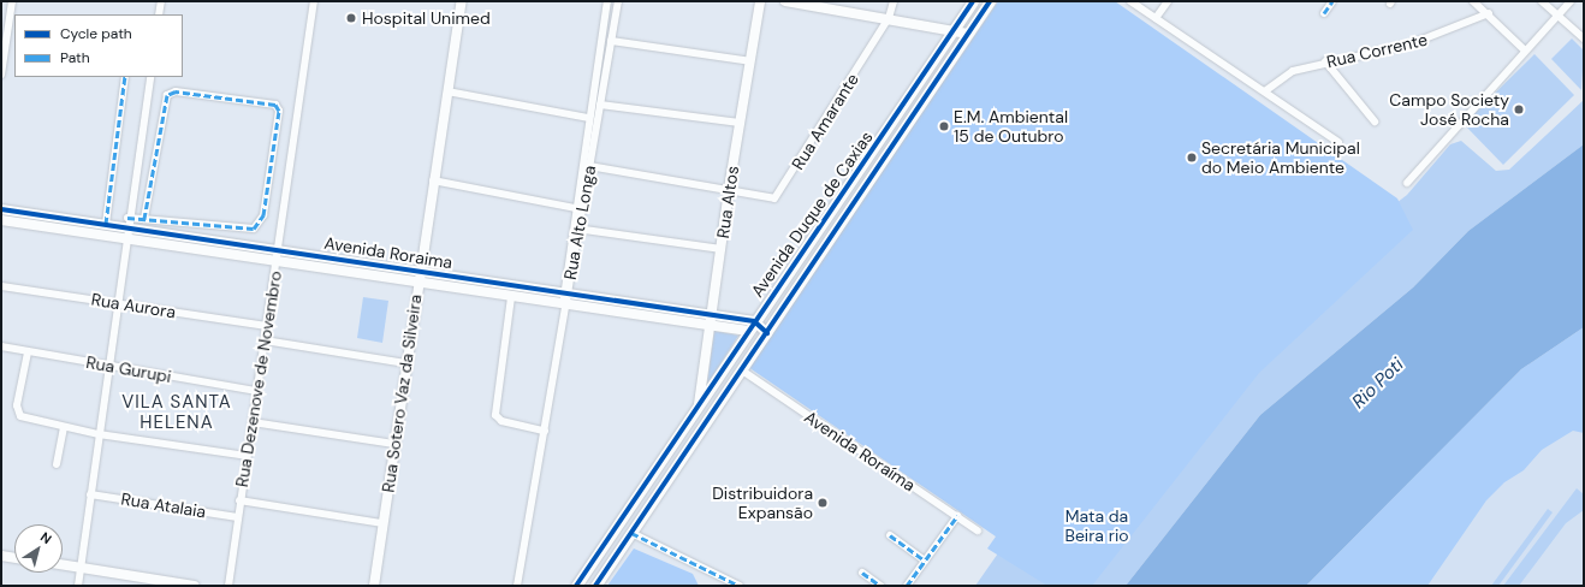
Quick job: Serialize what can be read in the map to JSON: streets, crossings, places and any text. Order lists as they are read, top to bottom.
{
  "streets": {
    "main road": ["Avenida Duque de Caxias"],
    "street": [
      "Rua Corrente",
      "Rua Amarante",
      "Rua Altos",
      "Rua Alto Longa",
      "Avenida Roraima",
      "Rua Aurora",
      "Rua Gurupi",
      "Rua Dezenove de Novembro",
      "Rua Sotero Vaz da Silveira",
      "Avenida Roraíma",
      "Rua Atalaia"
    ]
  },
  "crossings": [
    ["Rua Amarante", "Rua Altos"],
    ["Rua Altos", "Avenida Duque de Caxias"],
    ["Rua Altos", "Avenida Roraima"],
    ["Avenida Duque de Caxias", "Avenida Roraima"],
    ["Avenida Duque de Caxias", "Avenida Roraíma"],
    ["Rua Alto Longa", "Avenida Roraima"],
    ["Avenida Roraima", "Rua Dezenove de Novembro"],
    ["Avenida Roraima", "Rua Sotero Vaz da Silveira"],
    ["Rua Aurora", "Rua Dezenove de Novembro"],
    ["Rua Gurupi", "Rua Dezenove de Novembro"],
    ["Rua Dezenove de Novembro", "Rua Atalaia"]
  ],
  "districts": ["VILA SANTA HELENA"],
  "water": ["Rio Poti"],
  "parks": ["Mata da Beira rio"],
  "places": [
    "Hospital Unimed",
    "Campo Society José Rocha",
    "E.M. Ambiental 15 de Outubro",
    "Secretária Municipal do Meio Ambiente",
    "Distribuidora Expansão"
  ],
  "legend": ["Cycle path", "Path"],
  "north": "top right"
}
